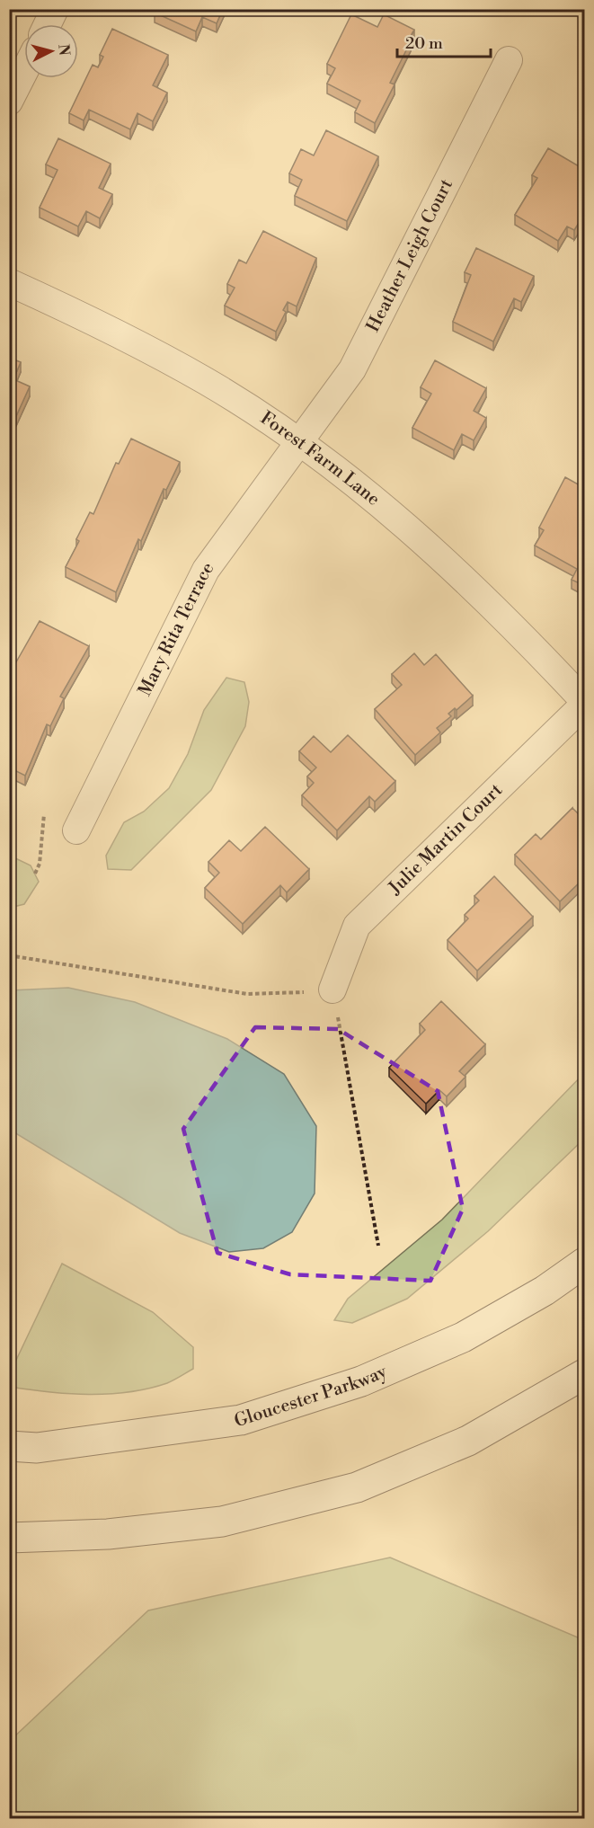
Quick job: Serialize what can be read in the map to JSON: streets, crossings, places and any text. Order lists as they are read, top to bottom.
{
  "streets": {
    "main road": ["Gloucester Parkway"],
    "street": [
      "Heather Leigh Court",
      "Forest Farm Lane",
      "Mary Rita Terrace",
      "Julie Martin Court"
    ]
  },
  "crossings": [
    ["Heather Leigh Court", "Forest Farm Lane"],
    ["Heather Leigh Court", "Mary Rita Terrace"],
    ["Forest Farm Lane", "Mary Rita Terrace"]
  ],
  "scale_bar": "20 m",
  "north": "right"
}
